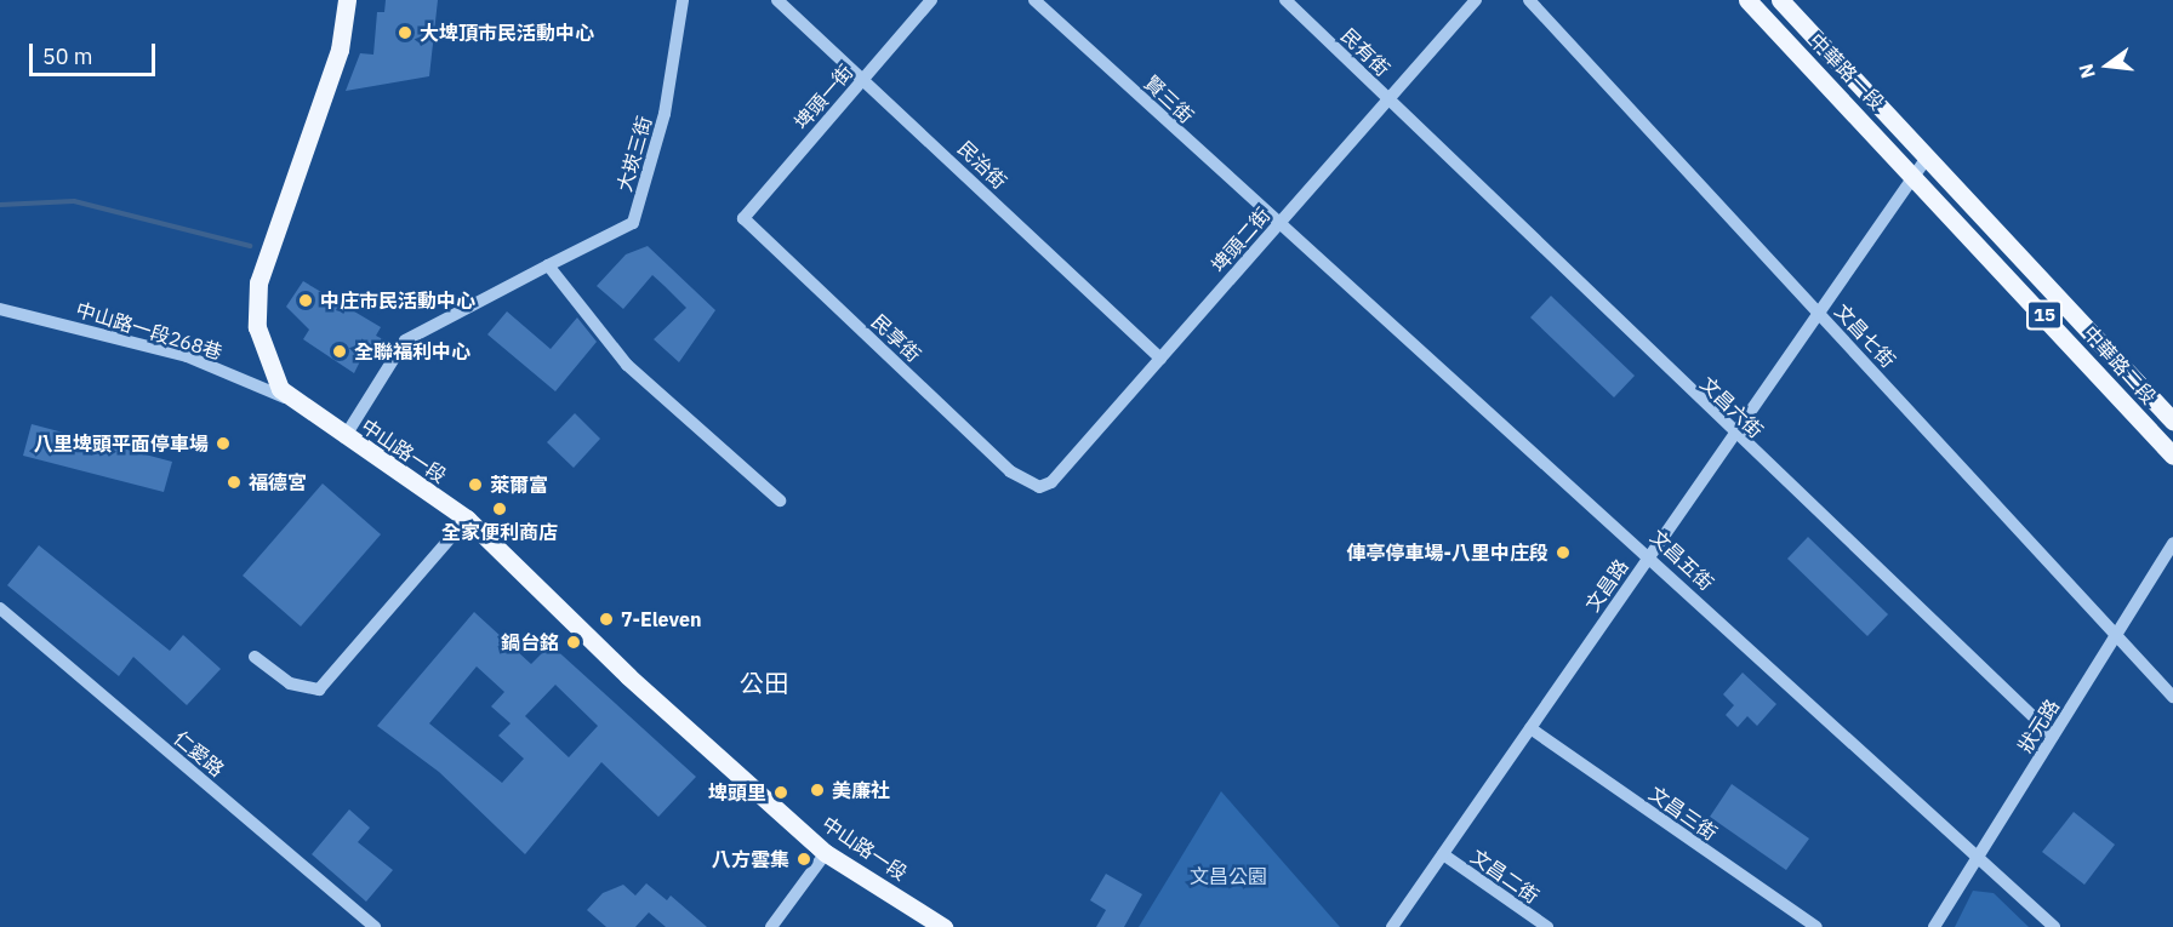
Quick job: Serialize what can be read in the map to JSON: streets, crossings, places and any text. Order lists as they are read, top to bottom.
{
  "streets": {
    "main road": [
      "中華路一段",
      "15",
      "中華路二段",
      "中山路一段"
    ],
    "street": [
      "民有街",
      "埤頭一街",
      "賢三街",
      "大崁三街",
      "民治街",
      "埤頭二街",
      "中山路一段268巷",
      "文昌七街",
      "民享街",
      "文昌六街",
      "文昌五街",
      "文昌路",
      "狀元路",
      "仁愛路",
      "文昌三街",
      "文昌二街"
    ]
  },
  "crossings": [
    ["民有街", "埤頭二街"],
    ["民有街", "文昌六街"],
    ["中華路一段", "中華路二段"],
    ["中華路一段", "文昌路"],
    ["埤頭一街", "民治街"],
    ["埤頭一街", "民享街"],
    ["賢三街", "埤頭二街"],
    ["賢三街", "文昌五街"],
    ["大崁三街", "中山路一段"],
    ["民治街", "埤頭二街"],
    ["埤頭二街", "民享街"],
    ["埤頭二街", "文昌六街"],
    ["埤頭二街", "文昌五街"],
    ["中山路一段268巷", "中山路一段"],
    ["文昌七街", "文昌路"],
    ["文昌七街", "狀元路"],
    ["中華路二段", "文昌路"],
    ["文昌六街", "文昌路"],
    ["文昌六街", "狀元路"],
    ["文昌五街", "文昌路"],
    ["文昌五街", "狀元路"],
    ["文昌路", "文昌三街"],
    ["文昌路", "文昌二街"]
  ],
  "districts": ["公田"],
  "parks": ["文昌公園"],
  "places": [
    "大埤頂市民活動中心",
    "中庄市民活動中心",
    "全聯福利中心",
    "八里埤頭平面停車場",
    "福德宮",
    "萊爾富",
    "全家便利商店",
    "俥亭停車場-八里中庄段",
    "7-Eleven",
    "鍋台銘",
    "美廉社",
    "埤頭里",
    "八方雲集"
  ],
  "scale_bar": "50 m",
  "north": "left"
}
